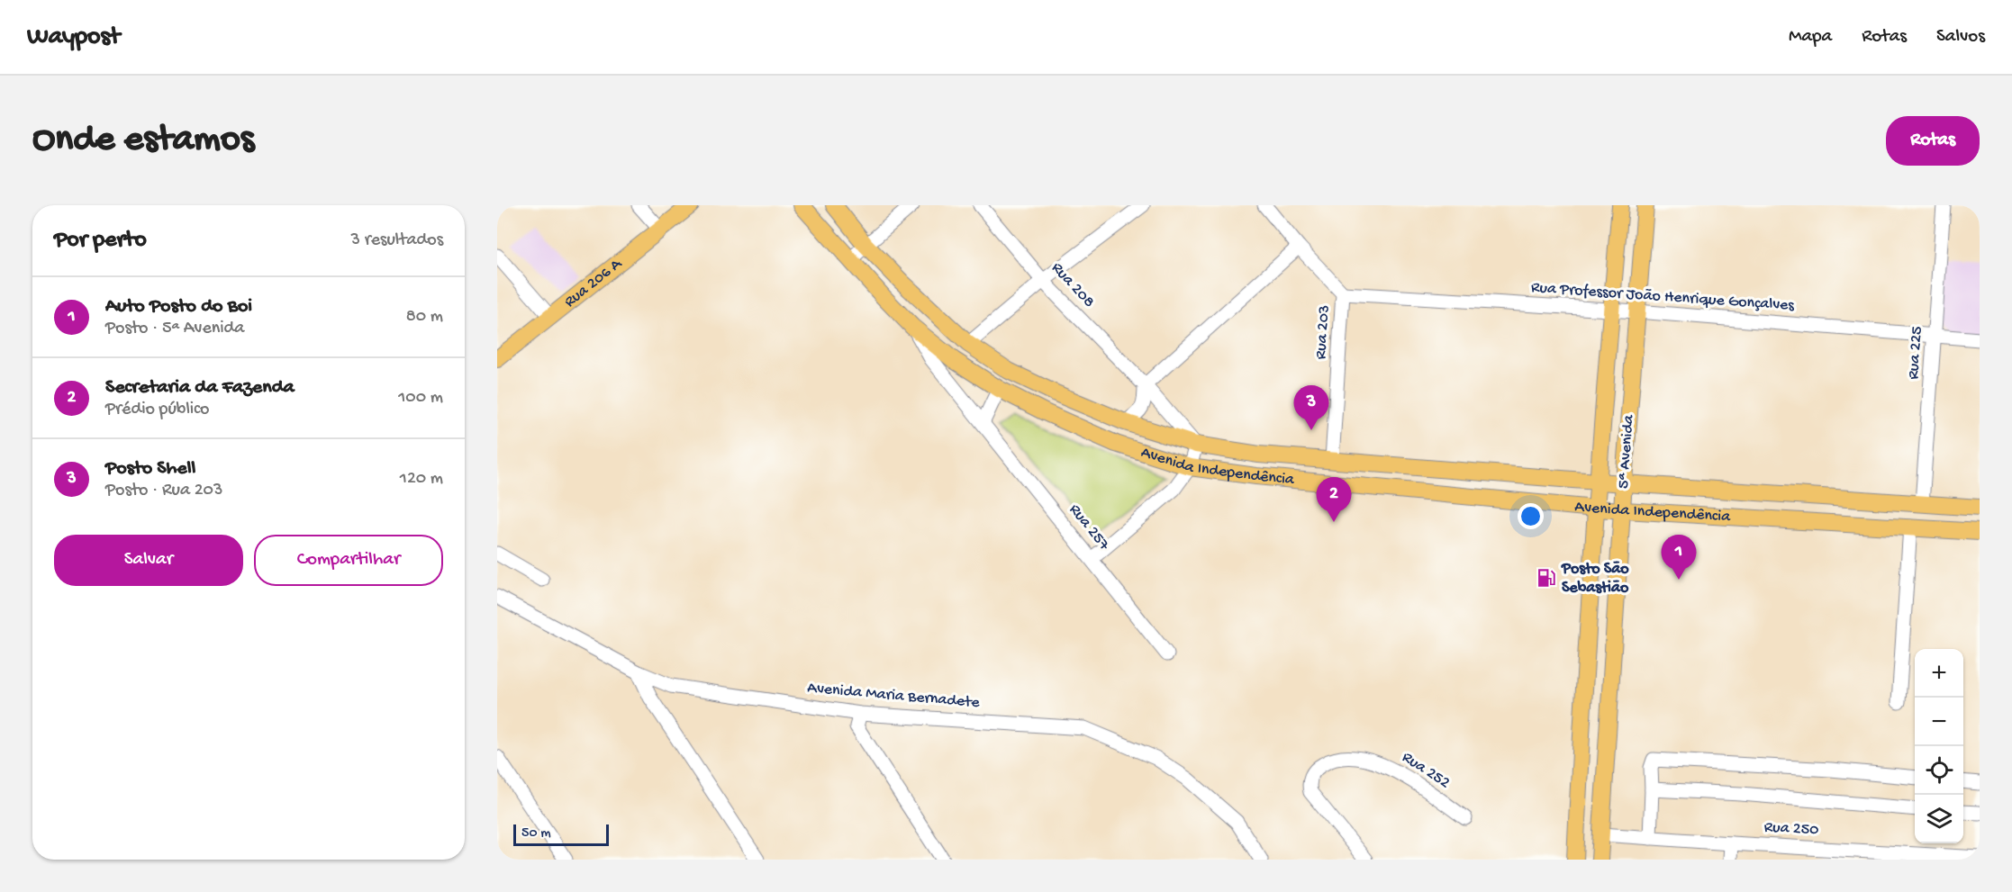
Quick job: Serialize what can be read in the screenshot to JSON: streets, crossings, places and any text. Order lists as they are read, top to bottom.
{
  "streets": {
    "main road": ["Rua 206 A", "5ª Avenida", "Avenida Independência"],
    "street": [
      "Rua 208",
      "Rua Professor João Henrique Gonçalves",
      "Rua 203",
      "Rua 225",
      "Rua 257",
      "Avenida Maria Bernadete",
      "Rua 252",
      "Rua 250"
    ]
  },
  "crossings": [
    ["Rua 208", "Avenida Independência"],
    ["Rua Professor João Henrique Gonçalves", "Rua 203"],
    ["Rua Professor João Henrique Gonçalves", "Rua 225"],
    ["Rua Professor João Henrique Gonçalves", "5ª Avenida"],
    ["Rua 203", "Avenida Independência"],
    ["Rua 225", "Avenida Independência"],
    ["5ª Avenida", "Avenida Independência"],
    ["5ª Avenida", "Rua 250"],
    ["Avenida Independência", "Rua 257"]
  ],
  "places": {
    "fuel station": ["Posto São Sebastião"]
  },
  "scale_bar": "50 m",
  "page": {
    "header": "Waypost",
    "nav": ["Mapa", "Rotas", "Salvos"],
    "buttons": [
      "Rotas",
      ["Salvar", "Compartilhar"]
    ],
    "title": "Onde estamos",
    "heading": ["Por perto", "3 resultados"],
    "list": [
      {
        "mark": "1",
        "name": "Auto Posto do Boi",
        "note": "Posto · 5ª Avenida",
        "value": "80 m"
      },
      {
        "mark": "2",
        "name": "Secretaria da Fazenda",
        "note": "Prédio público",
        "value": "100 m"
      },
      {
        "mark": "3",
        "name": "Posto Shell",
        "note": "Posto · Rua 203",
        "value": "120 m"
      }
    ],
    "pins": ["3", "2", "1"],
    "map_buttons": ["+", "−"],
    "scale": "50 m"
  }
}
